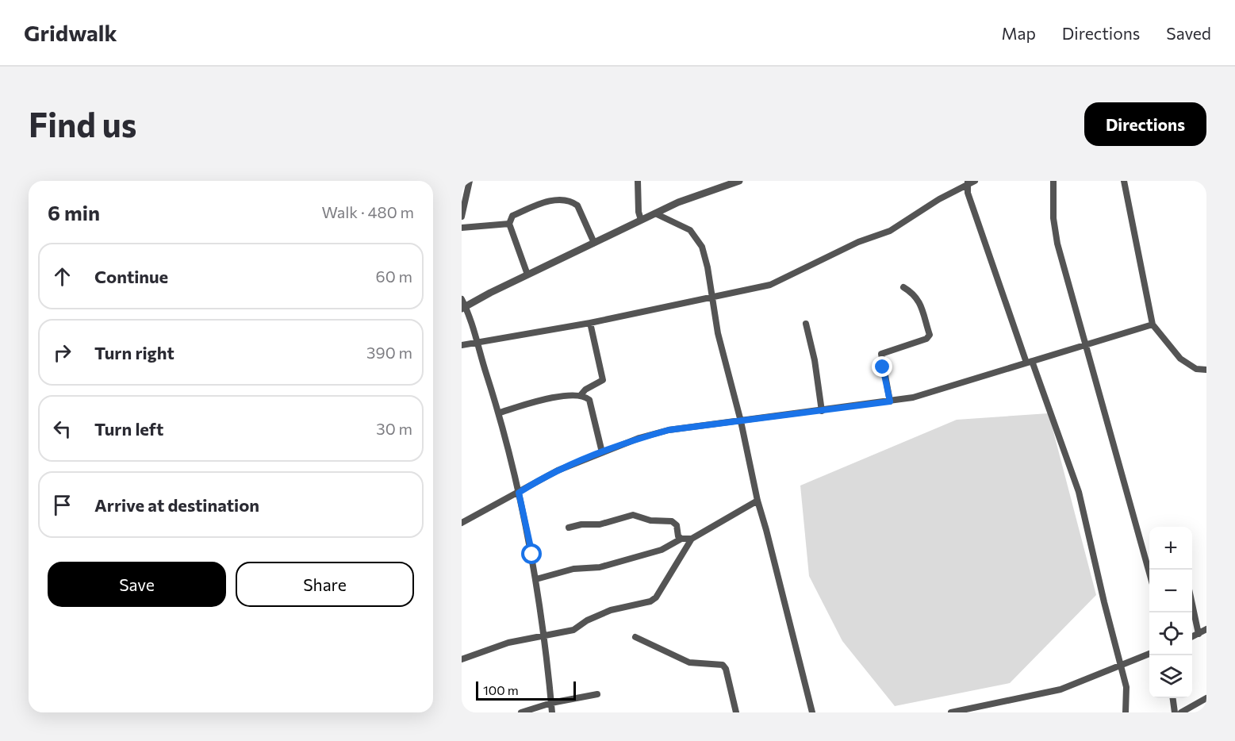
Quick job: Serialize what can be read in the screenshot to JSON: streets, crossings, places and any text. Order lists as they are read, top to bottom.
{
  "scale_bar": "100 m",
  "page": {
    "header": "Gridwalk",
    "nav": ["Map", "Directions", "Saved"],
    "buttons": [
      "Directions",
      ["Save", "Share"]
    ],
    "title": "Find us",
    "heading": ["6 min", "Walk · 480 m"],
    "list": [
      ["Continue", "60 m"],
      ["Turn right", "390 m"],
      ["Turn left", "30 m"],
      "Arrive at destination"
    ],
    "map_buttons": ["+", "−"],
    "scale": "100 m"
  }
}
